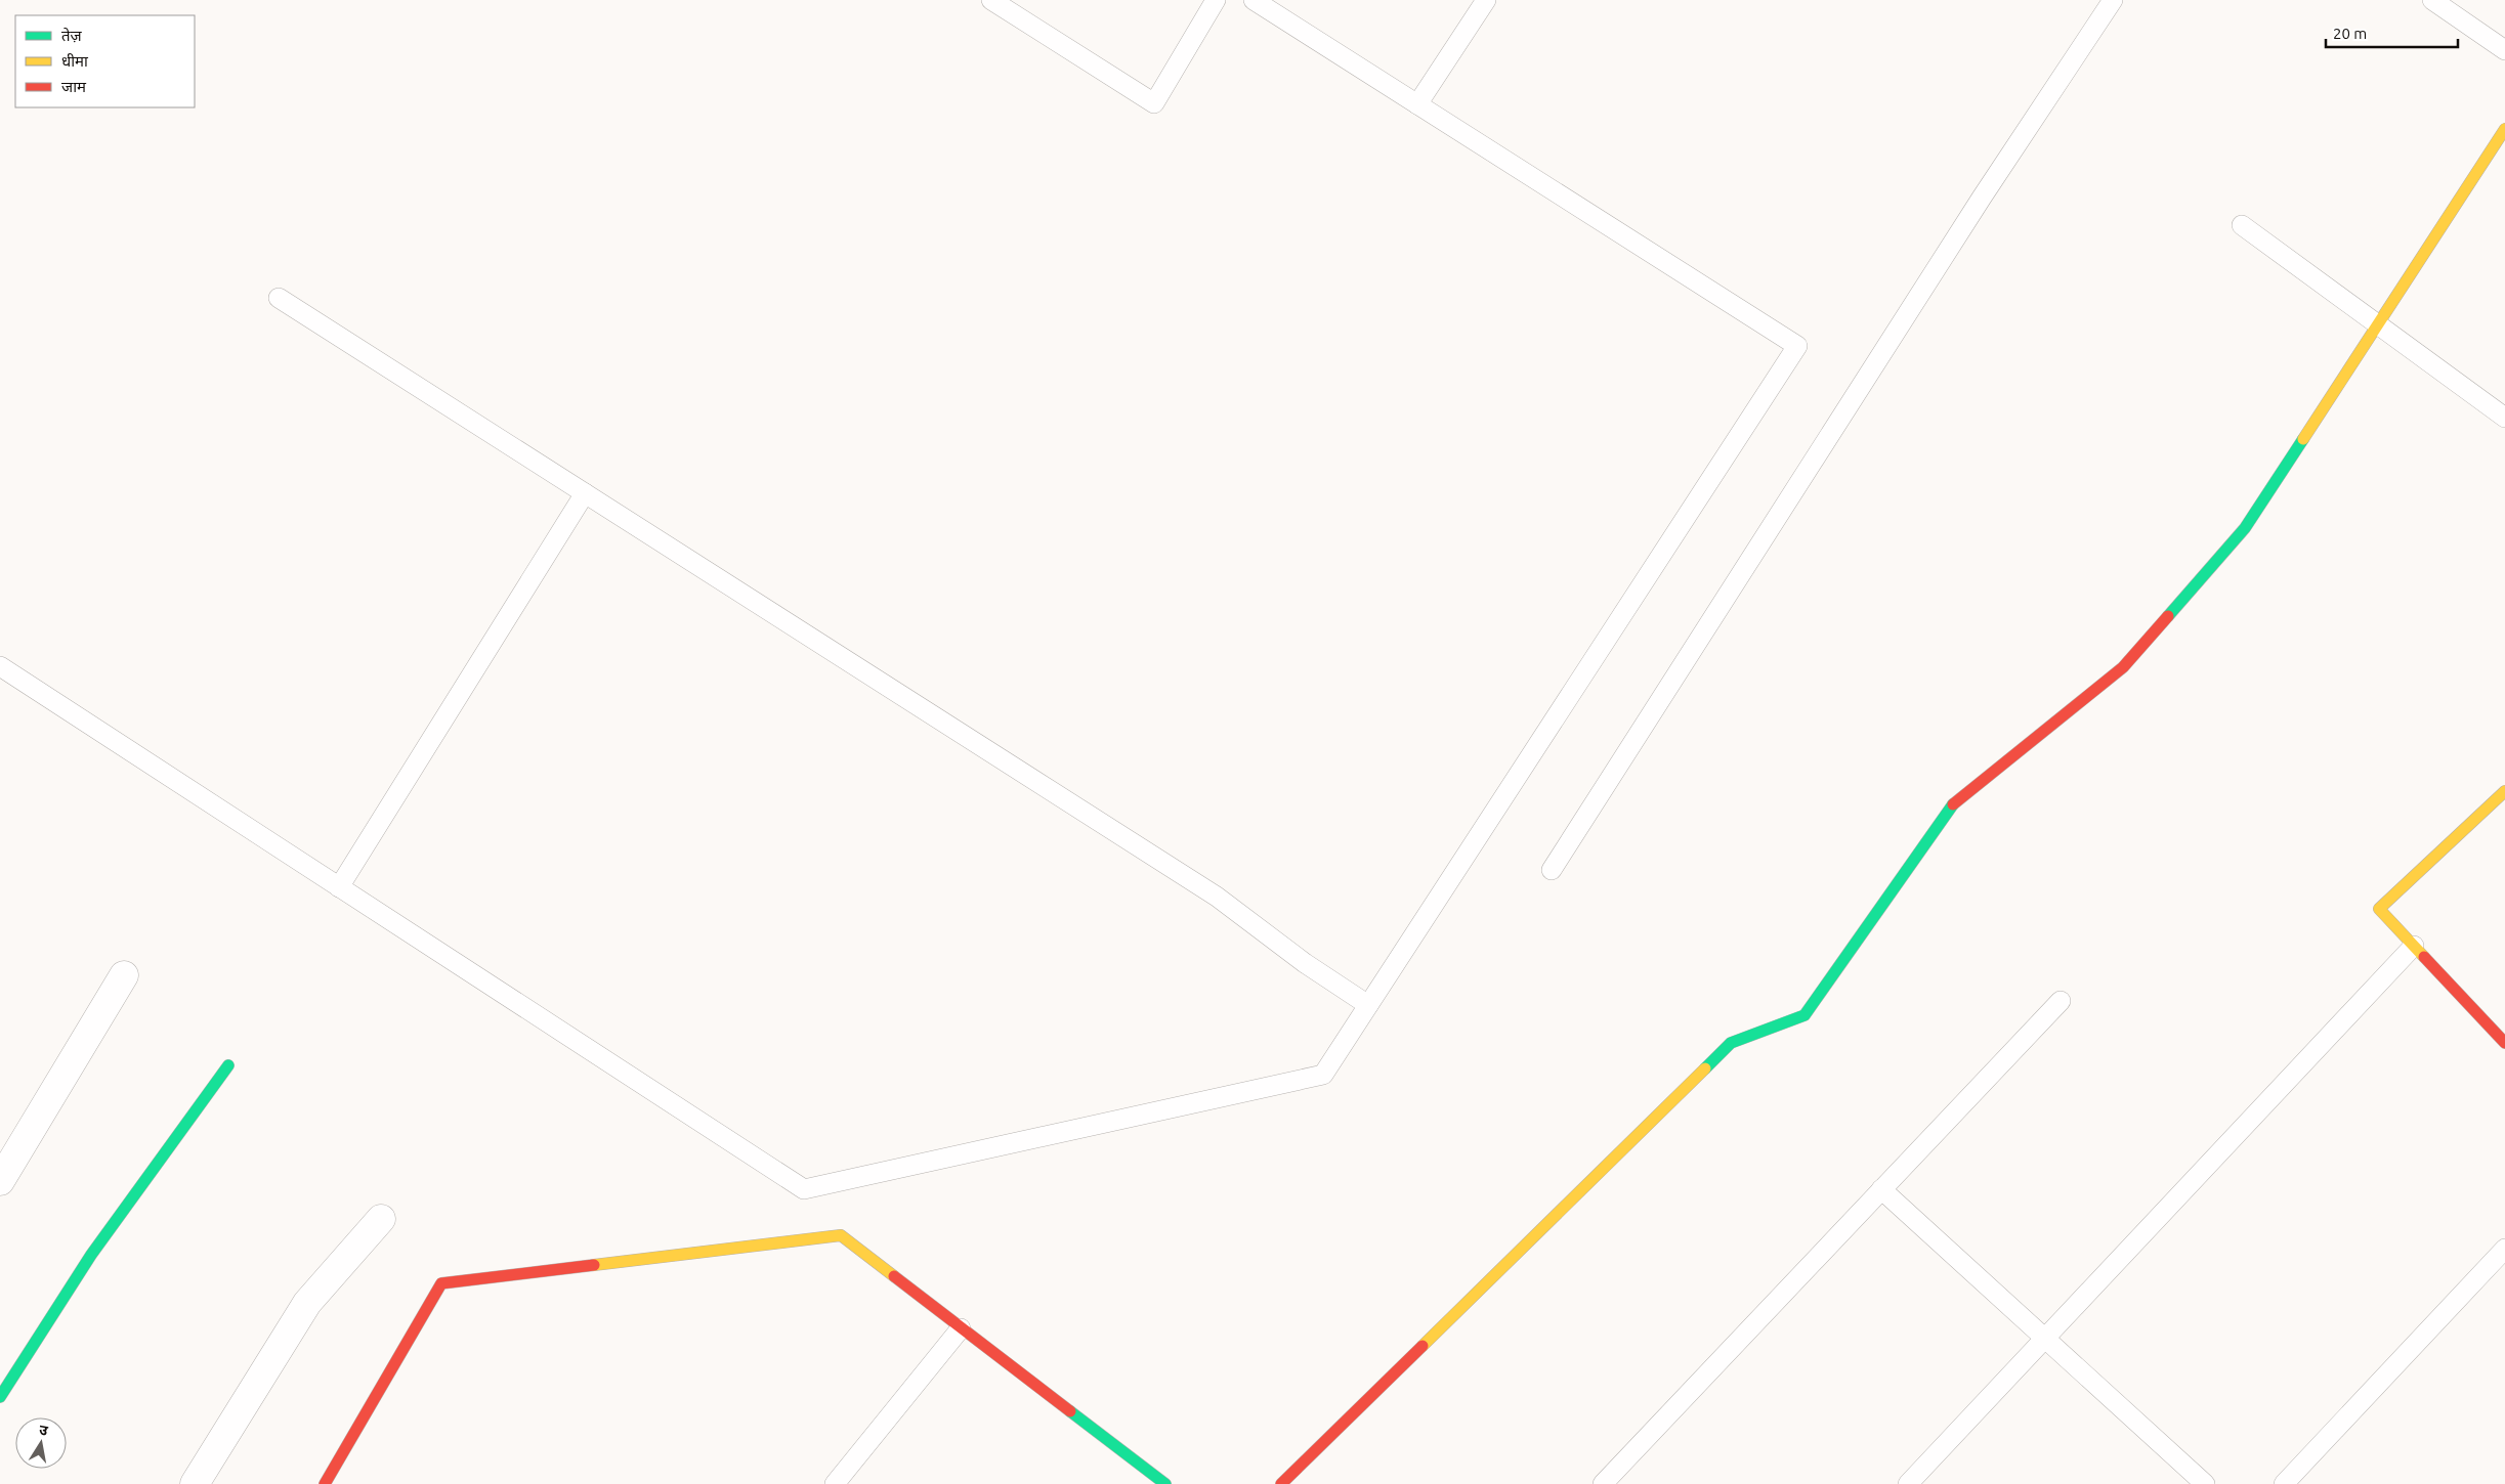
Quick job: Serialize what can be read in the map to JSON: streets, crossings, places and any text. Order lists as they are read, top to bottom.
{
  "legend": ["तेज़", "धीमा", "जाम"],
  "scale_bar": "20 m",
  "north": "top"
}
